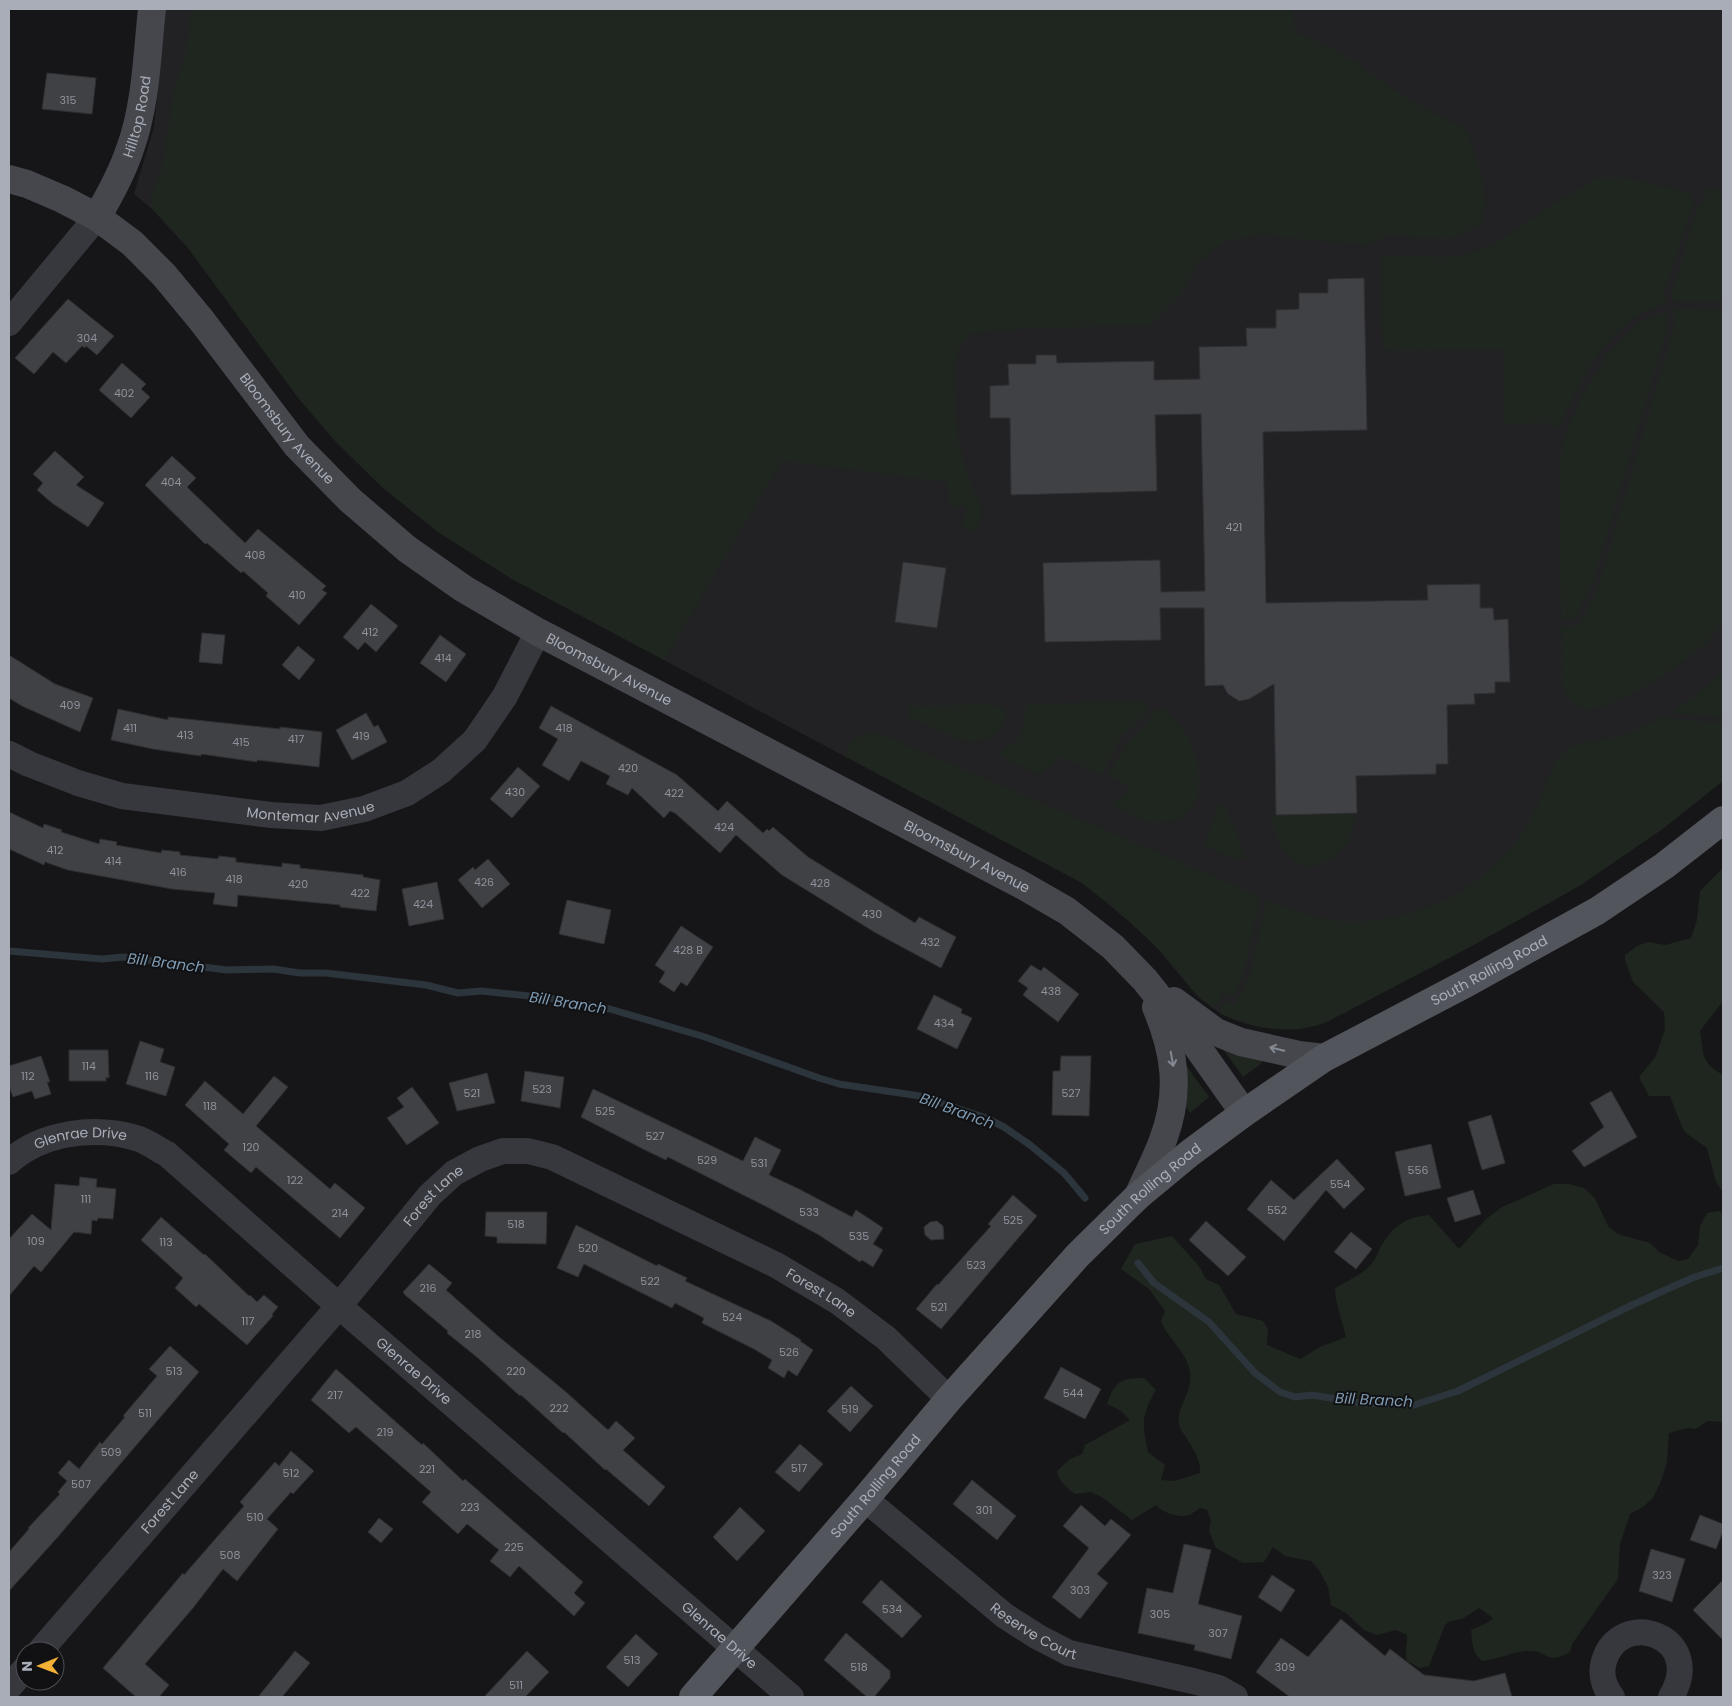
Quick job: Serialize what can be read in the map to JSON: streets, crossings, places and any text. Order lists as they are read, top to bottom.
{
  "streets": {
    "main road": ["Hilltop Road", "Bloomsbury Avenue", "South Rolling Road"],
    "street": [
      "Montemar Avenue",
      "Glenrae Drive",
      "Forest Lane",
      "Reserve Court"
    ]
  },
  "crossings": [
    ["Hilltop Road", "Bloomsbury Avenue"],
    ["Bloomsbury Avenue", "Montemar Avenue"],
    ["Bloomsbury Avenue", "South Rolling Road"],
    ["South Rolling Road", "Glenrae Drive"],
    ["South Rolling Road", "Forest Lane"],
    ["South Rolling Road", "Reserve Court"],
    ["Glenrae Drive", "Forest Lane"]
  ],
  "water": ["Bill Branch"],
  "house_numbers": [
    "315",
    "304",
    "402",
    "404",
    "421",
    "408",
    "410",
    "412",
    "414",
    "409",
    "411",
    "418",
    "413",
    "419",
    "417",
    "415",
    "420",
    "430",
    "422",
    "424",
    "412",
    "414",
    "416",
    "418",
    "426",
    "428",
    "420",
    "422",
    "424",
    "430",
    "432",
    "428 B",
    "438",
    "434",
    "114",
    "112",
    "116",
    "523",
    "521",
    "527",
    "118",
    "525",
    "527",
    "120",
    "529",
    "531",
    "556",
    "122",
    "554",
    "111",
    "552",
    "533",
    "214",
    "525",
    "518",
    "535",
    "109",
    "113",
    "520",
    "523",
    "522",
    "216",
    "521",
    "524",
    "117",
    "218",
    "526",
    "513",
    "220",
    "544",
    "217",
    "222",
    "519",
    "511",
    "219",
    "509",
    "517",
    "221",
    "512",
    "507",
    "223",
    "301",
    "510",
    "225",
    "508",
    "323",
    "303",
    "534",
    "305",
    "307",
    "513",
    "518",
    "309",
    "511"
  ],
  "north": "left"
}
